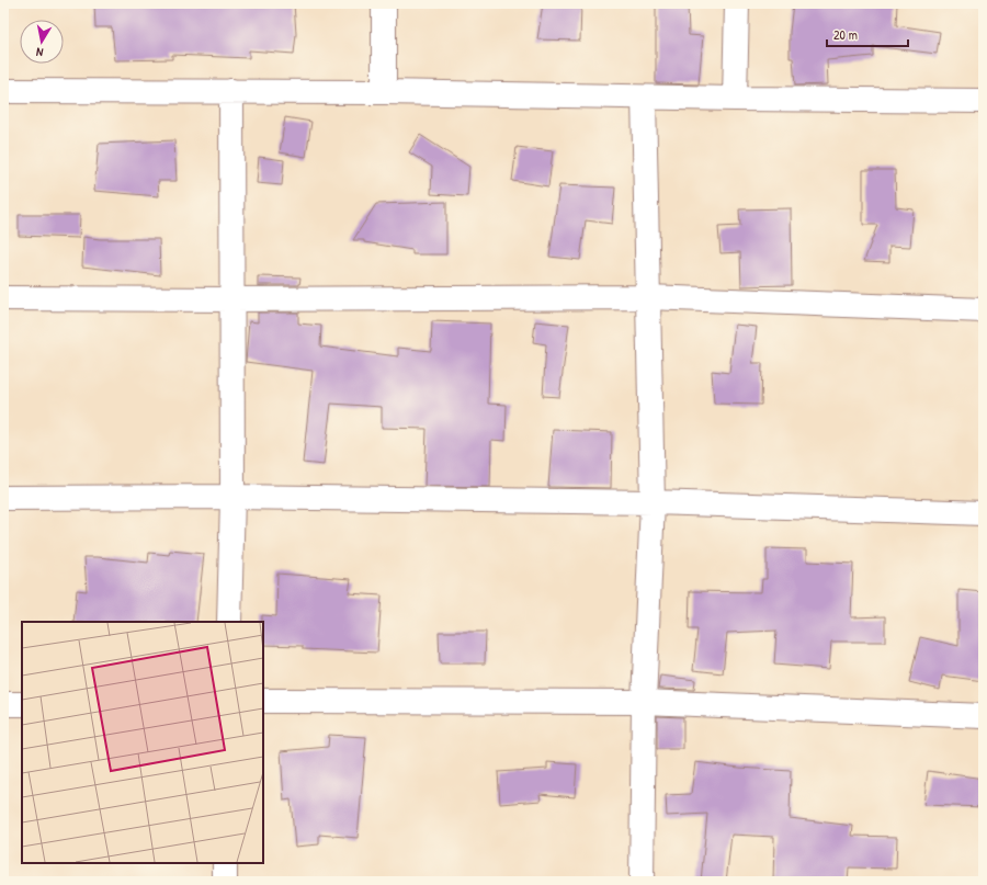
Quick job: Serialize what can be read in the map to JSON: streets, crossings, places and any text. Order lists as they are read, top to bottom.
{
  "scale_bar": "20 m",
  "north": "bottom"
}
